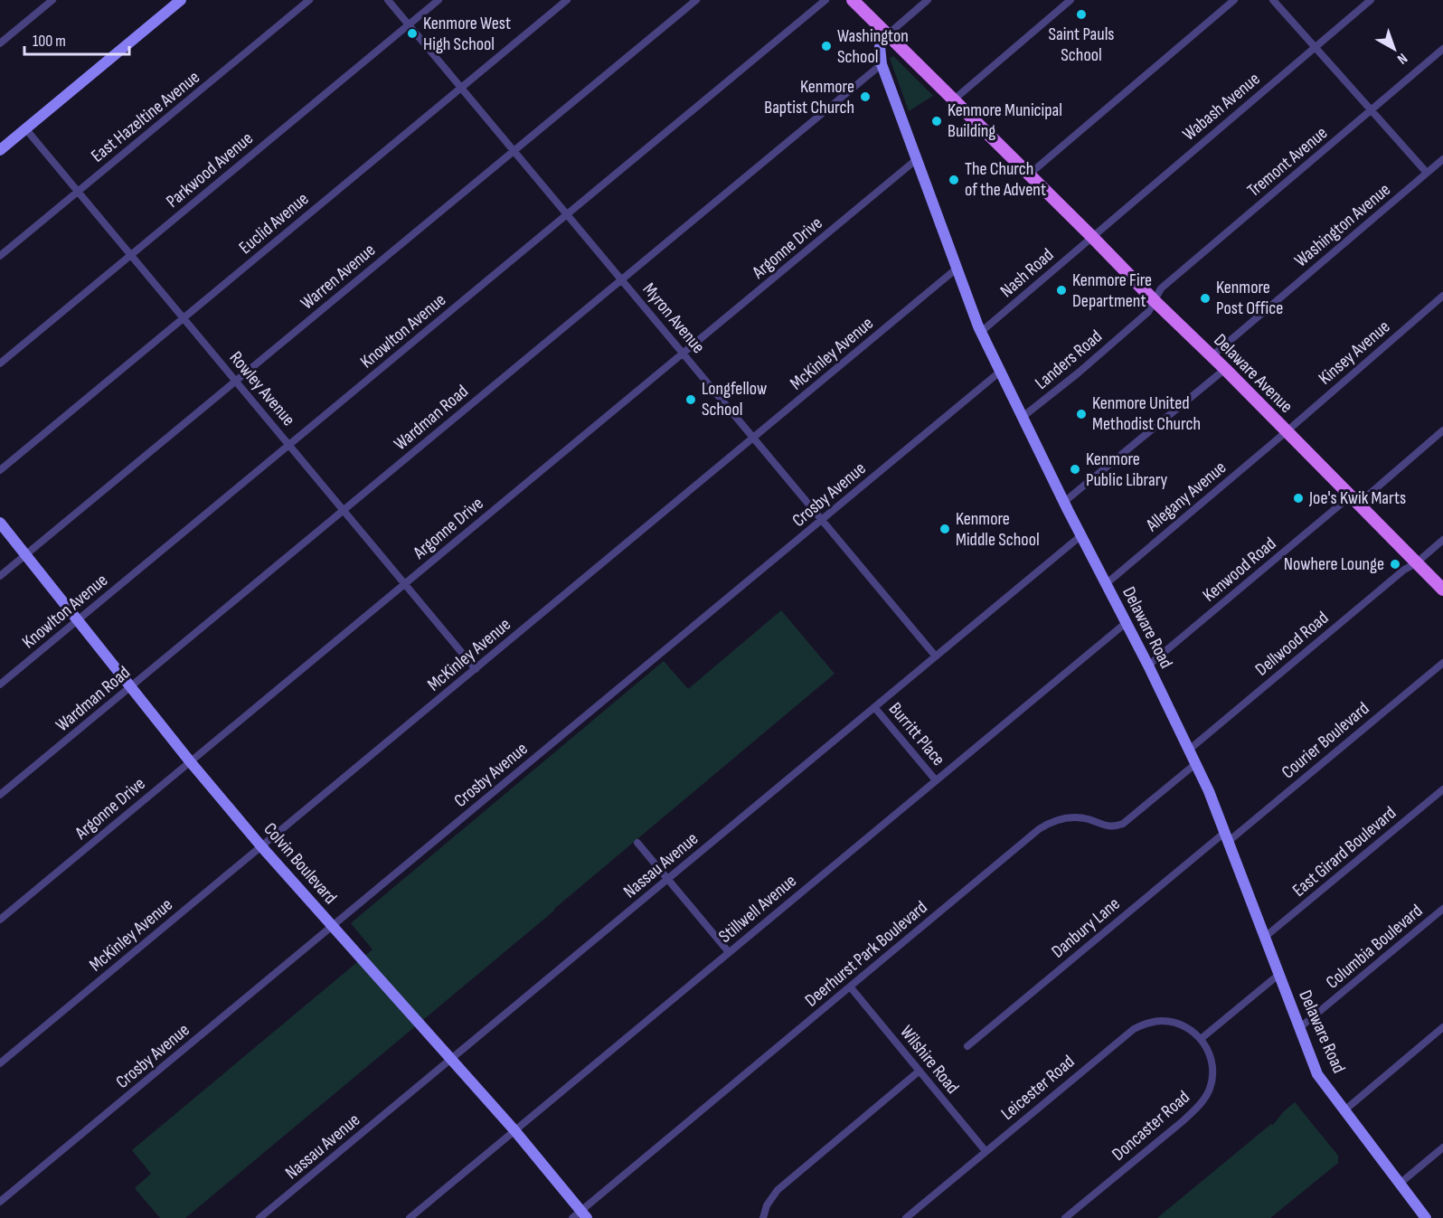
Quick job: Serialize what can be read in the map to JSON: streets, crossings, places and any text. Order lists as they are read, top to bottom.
{
  "streets": {
    "main road": ["Delaware Avenue"],
    "street": [
      "Wabash Avenue",
      "East Hazeltine Avenue",
      "Tremont Avenue",
      "Parkwood Avenue",
      "Euclid Avenue",
      "Washington Avenue",
      "Argonne Drive",
      "Nash Road",
      "Warren Avenue",
      "Myron Avenue",
      "Knowlton Avenue",
      "Kinsey Avenue",
      "McKinley Avenue",
      "Landers Road",
      "Rowley Avenue",
      "Wardman Road",
      "Crosby Avenue",
      "Allegany Avenue",
      "Kenwood Road",
      "Delaware Road",
      "Dellwood Road",
      "Burritt Place",
      "Courier Boulevard",
      "East Girard Boulevard",
      "Colvin Boulevard",
      "Nassau Avenue",
      "Stillwell Avenue",
      "Danbury Lane",
      "Columbia Boulevard",
      "Deerhurst Park Boulevard",
      "Wilshire Road",
      "Leicester Road",
      "Doncaster Road"
    ]
  },
  "crossings": [
    ["Wabash Avenue", "Nash Road"],
    ["Wabash Avenue", "Delaware Avenue"],
    ["East Hazeltine Avenue", "Rowley Avenue"],
    ["Tremont Avenue", "Landers Road"],
    ["Tremont Avenue", "Delaware Avenue"],
    ["Parkwood Avenue", "Myron Avenue"],
    ["Parkwood Avenue", "Rowley Avenue"],
    ["Euclid Avenue", "Myron Avenue"],
    ["Euclid Avenue", "Rowley Avenue"],
    ["Washington Avenue", "Delaware Avenue"],
    ["Argonne Drive", "Myron Avenue"],
    ["Argonne Drive", "Rowley Avenue"],
    ["Argonne Drive", "Delaware Road"],
    ["Argonne Drive", "Colvin Boulevard"],
    ["Nash Road", "Delaware Avenue"],
    ["Nash Road", "Delaware Road"],
    ["Warren Avenue", "Myron Avenue"],
    ["Warren Avenue", "Rowley Avenue"],
    ["Warren Avenue", "Colvin Boulevard"],
    ["Myron Avenue", "Knowlton Avenue"],
    ["Myron Avenue", "McKinley Avenue"],
    ["Myron Avenue", "Wardman Road"],
    ["Myron Avenue", "Crosby Avenue"],
    ["Myron Avenue", "Nassau Avenue"],
    ["Knowlton Avenue", "Rowley Avenue"],
    ["Knowlton Avenue", "Colvin Boulevard"],
    ["Kinsey Avenue", "Delaware Avenue"],
    ["Kinsey Avenue", "Allegany Avenue"],
    ["McKinley Avenue", "Rowley Avenue"],
    ["McKinley Avenue", "Delaware Road"],
    ["McKinley Avenue", "Colvin Boulevard"],
    ["Landers Road", "Delaware Avenue"],
    ["Landers Road", "Delaware Road"],
    ["Delaware Avenue", "Allegany Avenue"],
    ["Delaware Avenue", "Kenwood Road"],
    ["Delaware Avenue", "Delaware Road"],
    ["Delaware Avenue", "Dellwood Road"],
    ["Rowley Avenue", "Wardman Road"],
    ["Wardman Road", "Delaware Road"],
    ["Wardman Road", "Colvin Boulevard"],
    ["Crosby Avenue", "Delaware Road"],
    ["Crosby Avenue", "Colvin Boulevard"],
    ["Allegany Avenue", "Delaware Road"],
    ["Kenwood Road", "Delaware Road"],
    ["Delaware Road", "Dellwood Road"],
    ["Delaware Road", "Courier Boulevard"],
    ["Delaware Road", "East Girard Boulevard"],
    ["Delaware Road", "Nassau Avenue"],
    ["Delaware Road", "Stillwell Avenue"],
    ["Delaware Road", "Danbury Lane"],
    ["Delaware Road", "Columbia Boulevard"],
    ["Delaware Road", "Deerhurst Park Boulevard"],
    ["Burritt Place", "Nassau Avenue"],
    ["Burritt Place", "Stillwell Avenue"],
    ["Courier Boulevard", "Danbury Lane"],
    ["Colvin Boulevard", "Nassau Avenue"],
    ["Colvin Boulevard", "Stillwell Avenue"],
    ["Colvin Boulevard", "Deerhurst Park Boulevard"],
    ["Deerhurst Park Boulevard", "Wilshire Road"],
    ["Wilshire Road", "Leicester Road"],
    ["Leicester Road", "Doncaster Road"]
  ],
  "places": [
    "Saint Pauls School",
    "Kenmore West High School",
    "Washington School",
    "Kenmore Baptist Church",
    "Kenmore Municipal Building",
    "The Church of the Advent",
    "Kenmore Fire Department",
    "Kenmore Post Office",
    "Longfellow School",
    "Kenmore United Methodist Church",
    "Kenmore Public Library",
    "Joe's Kwik Marts",
    "Kenmore Middle School",
    "Nowhere Lounge"
  ],
  "scale_bar": "100 m",
  "north": "bottom right"
}
